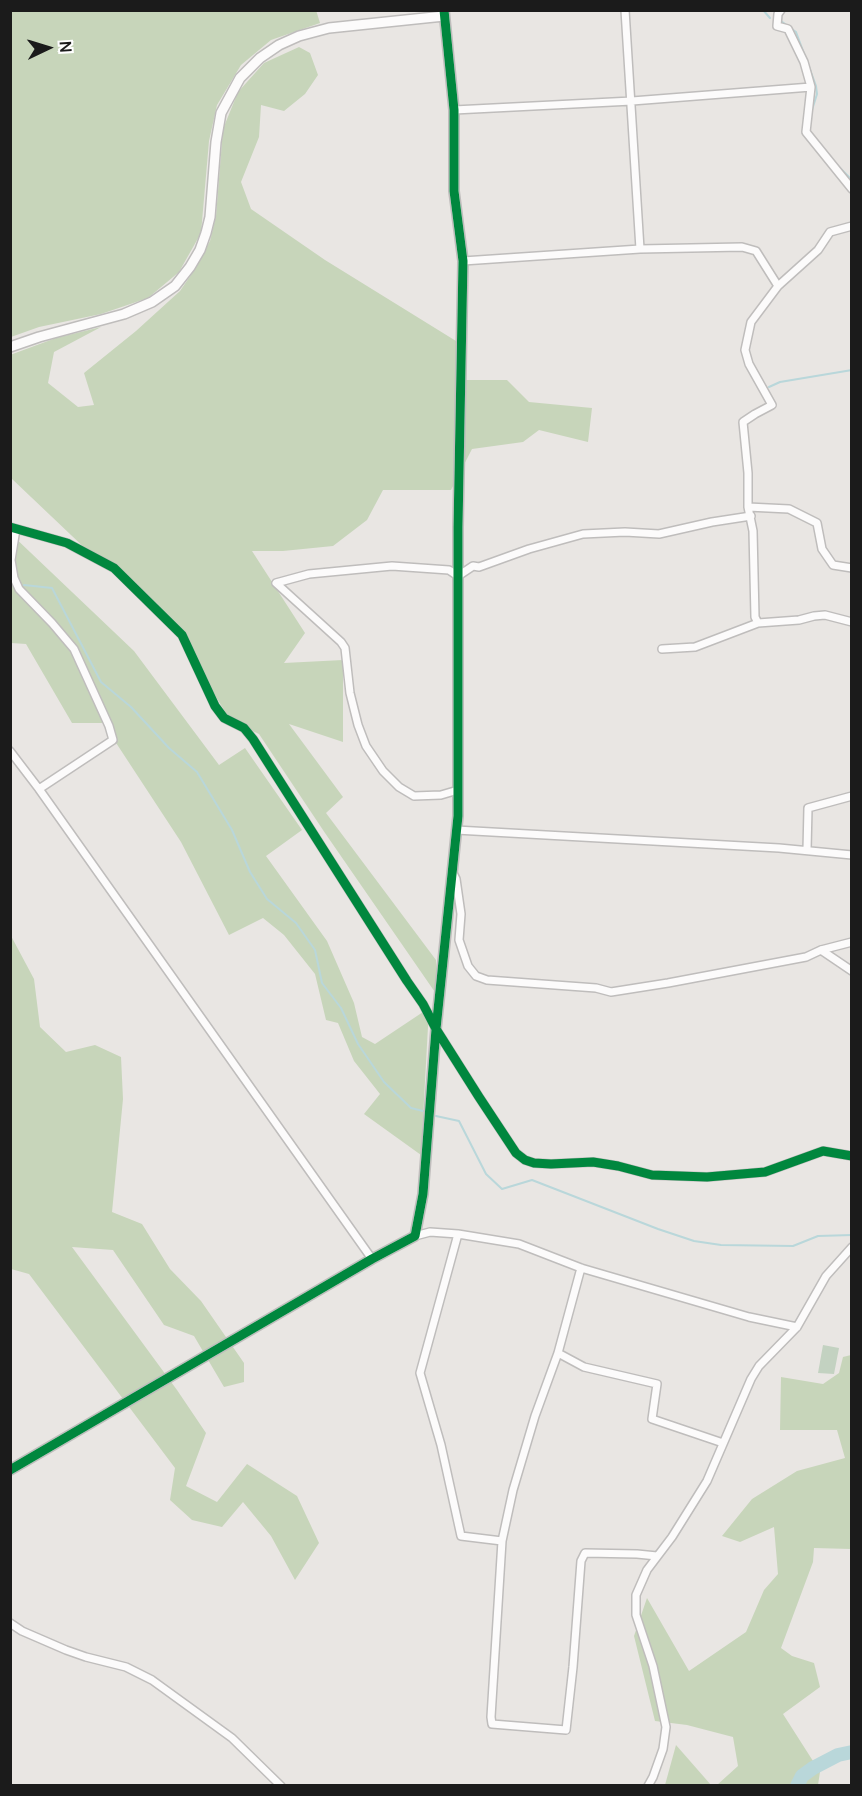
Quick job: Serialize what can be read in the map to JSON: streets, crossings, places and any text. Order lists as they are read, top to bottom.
{
  "north": "right"
}
